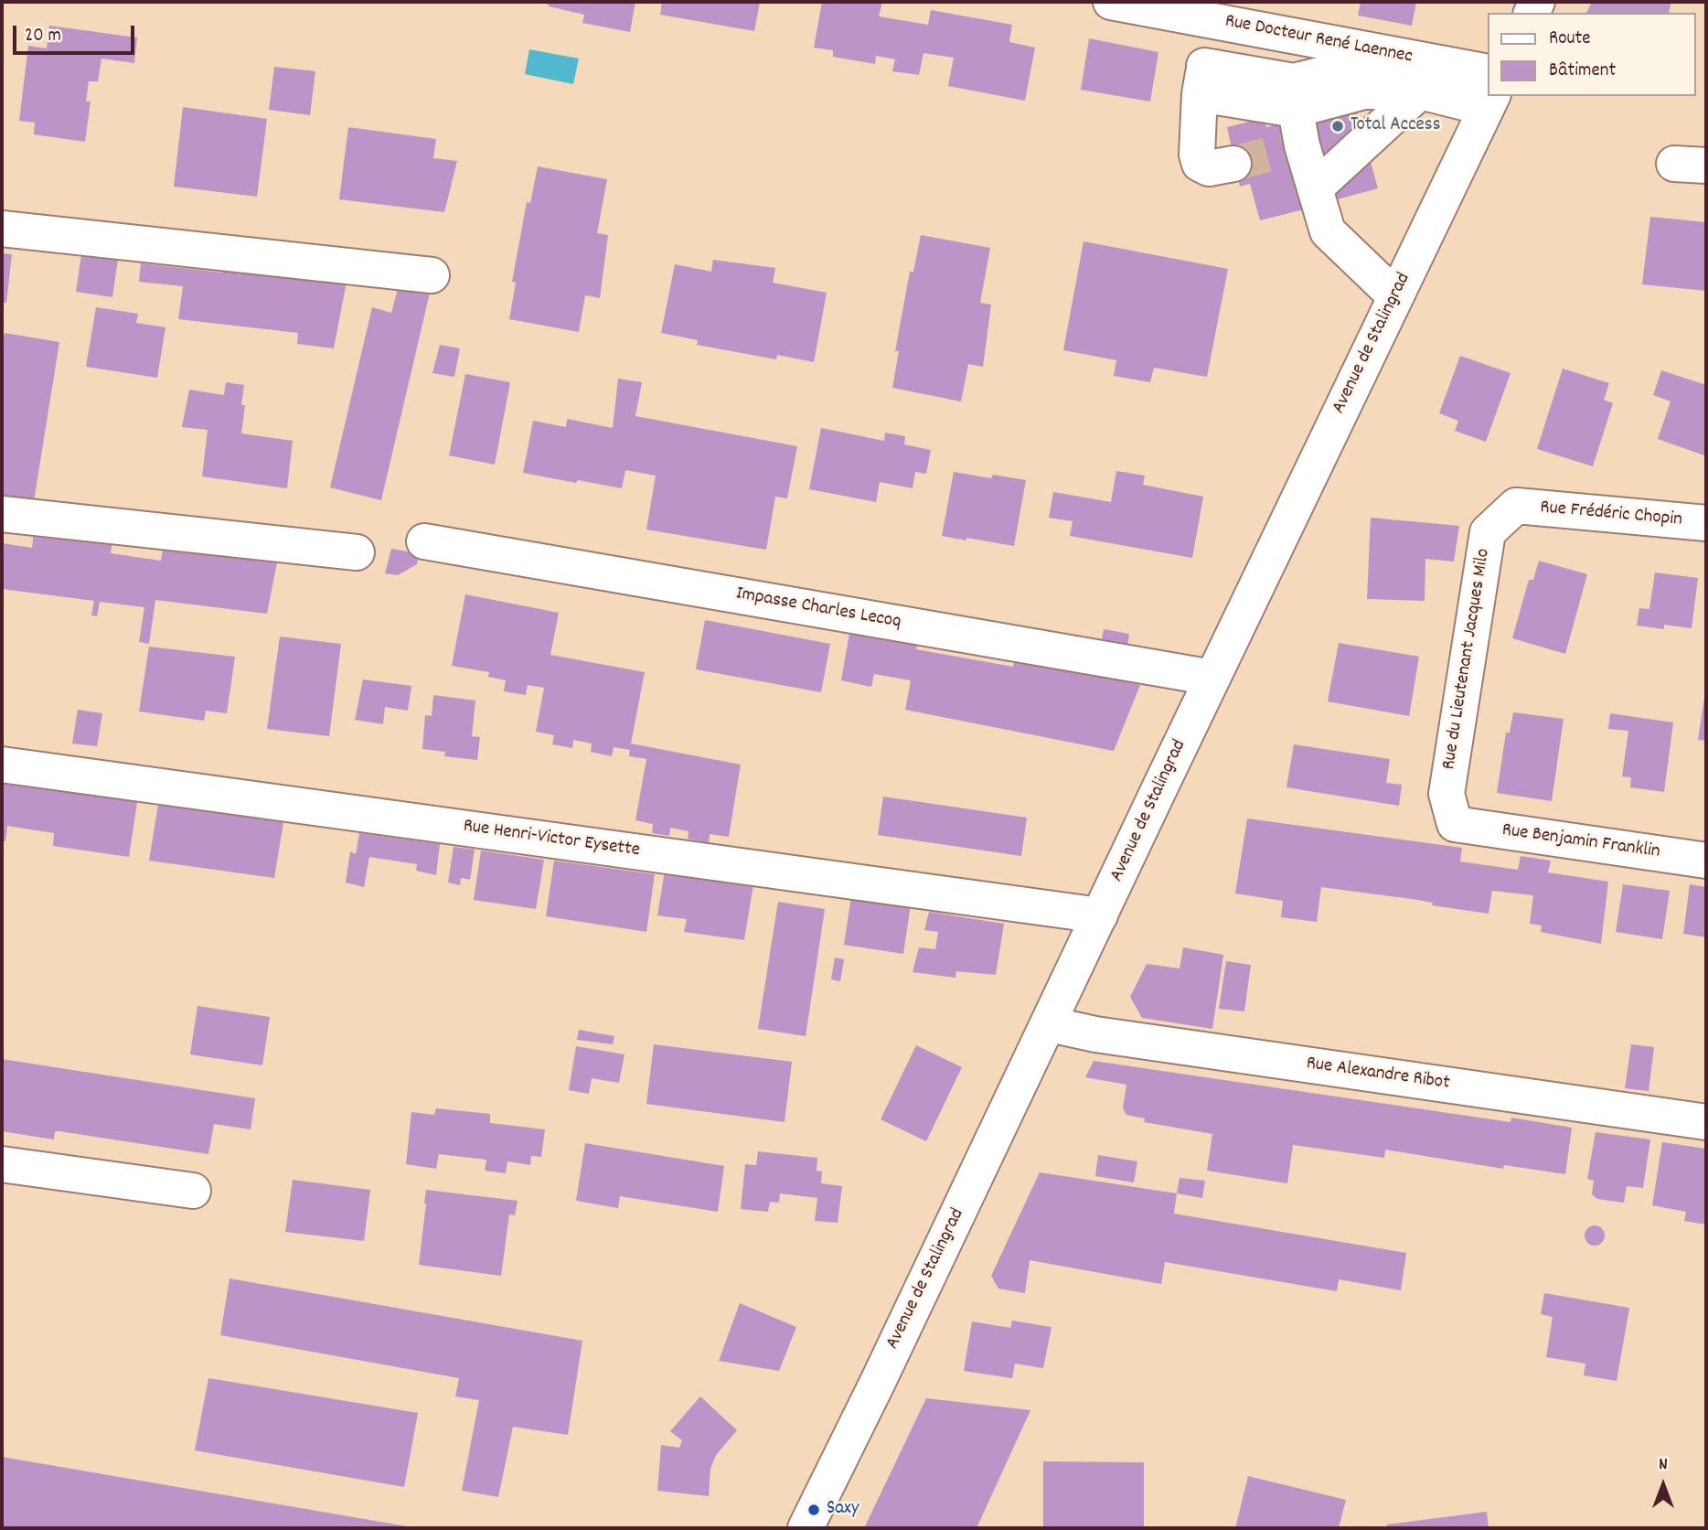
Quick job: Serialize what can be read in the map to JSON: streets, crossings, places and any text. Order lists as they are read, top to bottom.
{
  "streets": {
    "street": [
      "Rue Docteur René Laennec",
      "Avenue de Stalingrad",
      "Rue Frédéric Chopin",
      "Impasse Charles Lecoq",
      "Rue du Lieutenant Jacques Milo",
      "Rue Henri-Victor Eysette",
      "Rue Benjamin Franklin",
      "Rue Alexandre Ribot"
    ]
  },
  "crossings": [
    ["Avenue de Stalingrad", "Impasse Charles Lecoq"],
    ["Avenue de Stalingrad", "Rue Henri-Victor Eysette"],
    ["Avenue de Stalingrad", "Rue Alexandre Ribot"],
    ["Rue Frédéric Chopin", "Rue du Lieutenant Jacques Milo"],
    ["Rue du Lieutenant Jacques Milo", "Rue Benjamin Franklin"]
  ],
  "places": ["Total Access", "Saxy"],
  "legend": ["Route", "Bâtiment"],
  "scale_bar": "20 m",
  "north": "top"
}
